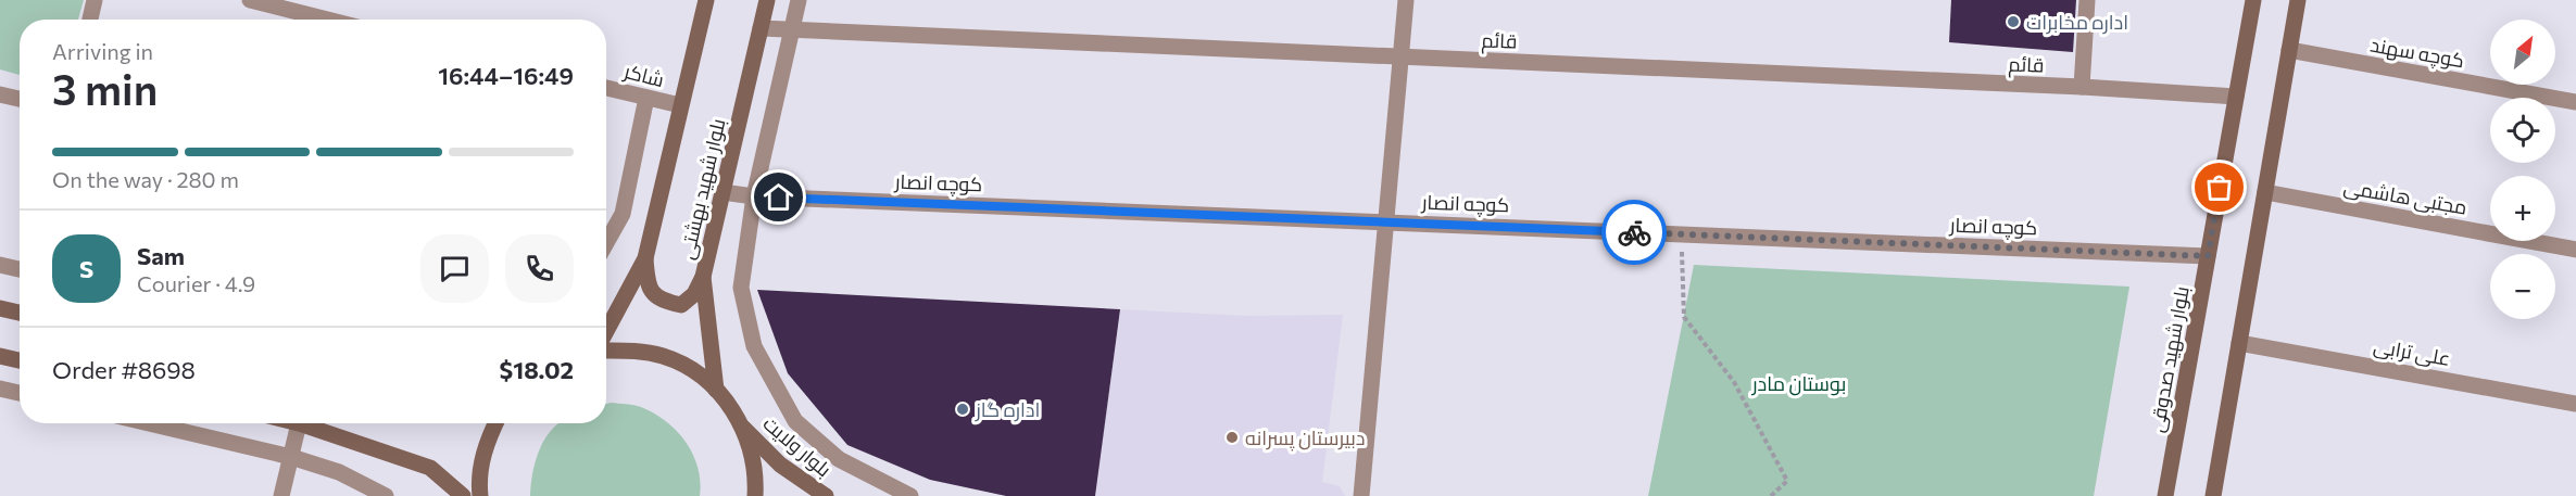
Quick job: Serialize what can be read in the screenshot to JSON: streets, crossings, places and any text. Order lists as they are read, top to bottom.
{
  "streets": {
    "main road": ["بلوار شهید بهشتی", "بلوار شهید صدوقی", "بلوار ولایت"],
    "street": [
      "قائم",
      "کوچه سهند",
      "شاکر",
      "کوچه انصار",
      "مجتبی هاشمی",
      "علی ترابی"
    ]
  },
  "crossings": [
    ["قائم", "بلوار شهید بهشتی"],
    ["قائم", "بلوار شهید صدوقی"],
    ["شاکر", "بلوار شهید بهشتی"],
    ["کوچه انصار", "بلوار شهید بهشتی"],
    ["کوچه انصار", "بلوار شهید صدوقی"]
  ],
  "parks": ["بوستان مادر"],
  "places": ["اداره مخابرات", "اداره گاز", "دبیرستان پسرانه"],
  "north": "top right",
  "page": {
    "map_buttons": ["+", "−"],
    "heading": ["3 min", "Arriving in", "16:44–16:49"],
    "panel": [
      "Sam",
      "Courier · 4.9",
      "Order #8698",
      "$18.02"
    ],
    "bar": "On the way · 280 m",
    "round": "S"
  }
}
